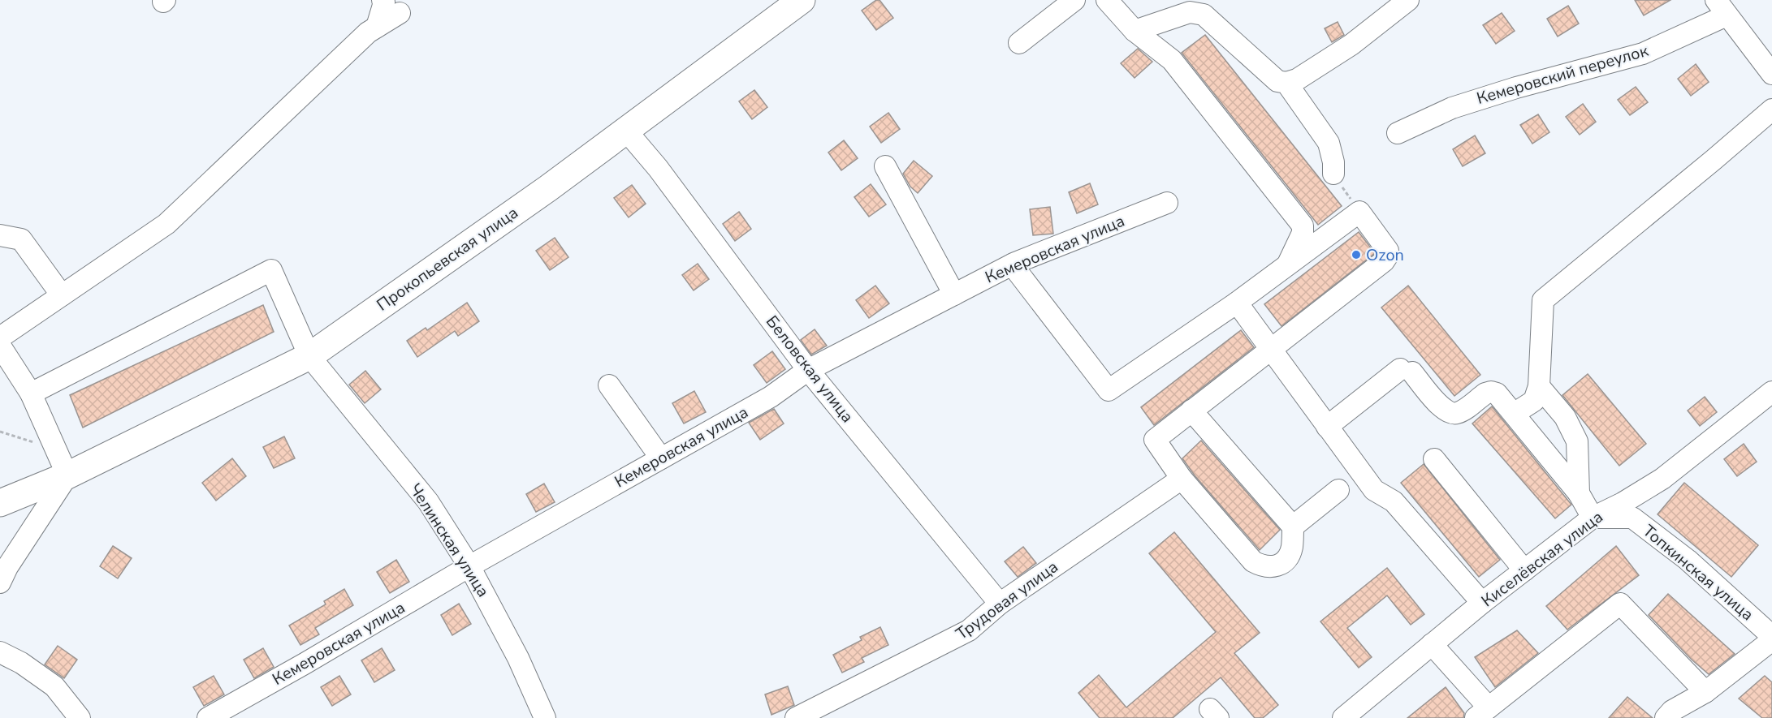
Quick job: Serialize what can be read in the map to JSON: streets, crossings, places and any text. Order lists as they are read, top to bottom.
{
  "streets": {
    "main road": ["Прокопьевская улица"],
    "street": [
      "Кемеровский переулок",
      "Кемеровская улица",
      "Беловская улица",
      "Челинская улица",
      "Киселёвская улица",
      "Топкинская улица",
      "Трудовая улица"
    ]
  },
  "crossings": [
    ["Кемеровская улица", "Беловская улица"],
    ["Кемеровская улица", "Челинская улица"],
    ["Прокопьевская улица", "Беловская улица"],
    ["Прокопьевская улица", "Челинская улица"],
    ["Беловская улица", "Трудовая улица"],
    ["Киселёвская улица", "Топкинская улица"]
  ],
  "places": ["Ozon"]
}
